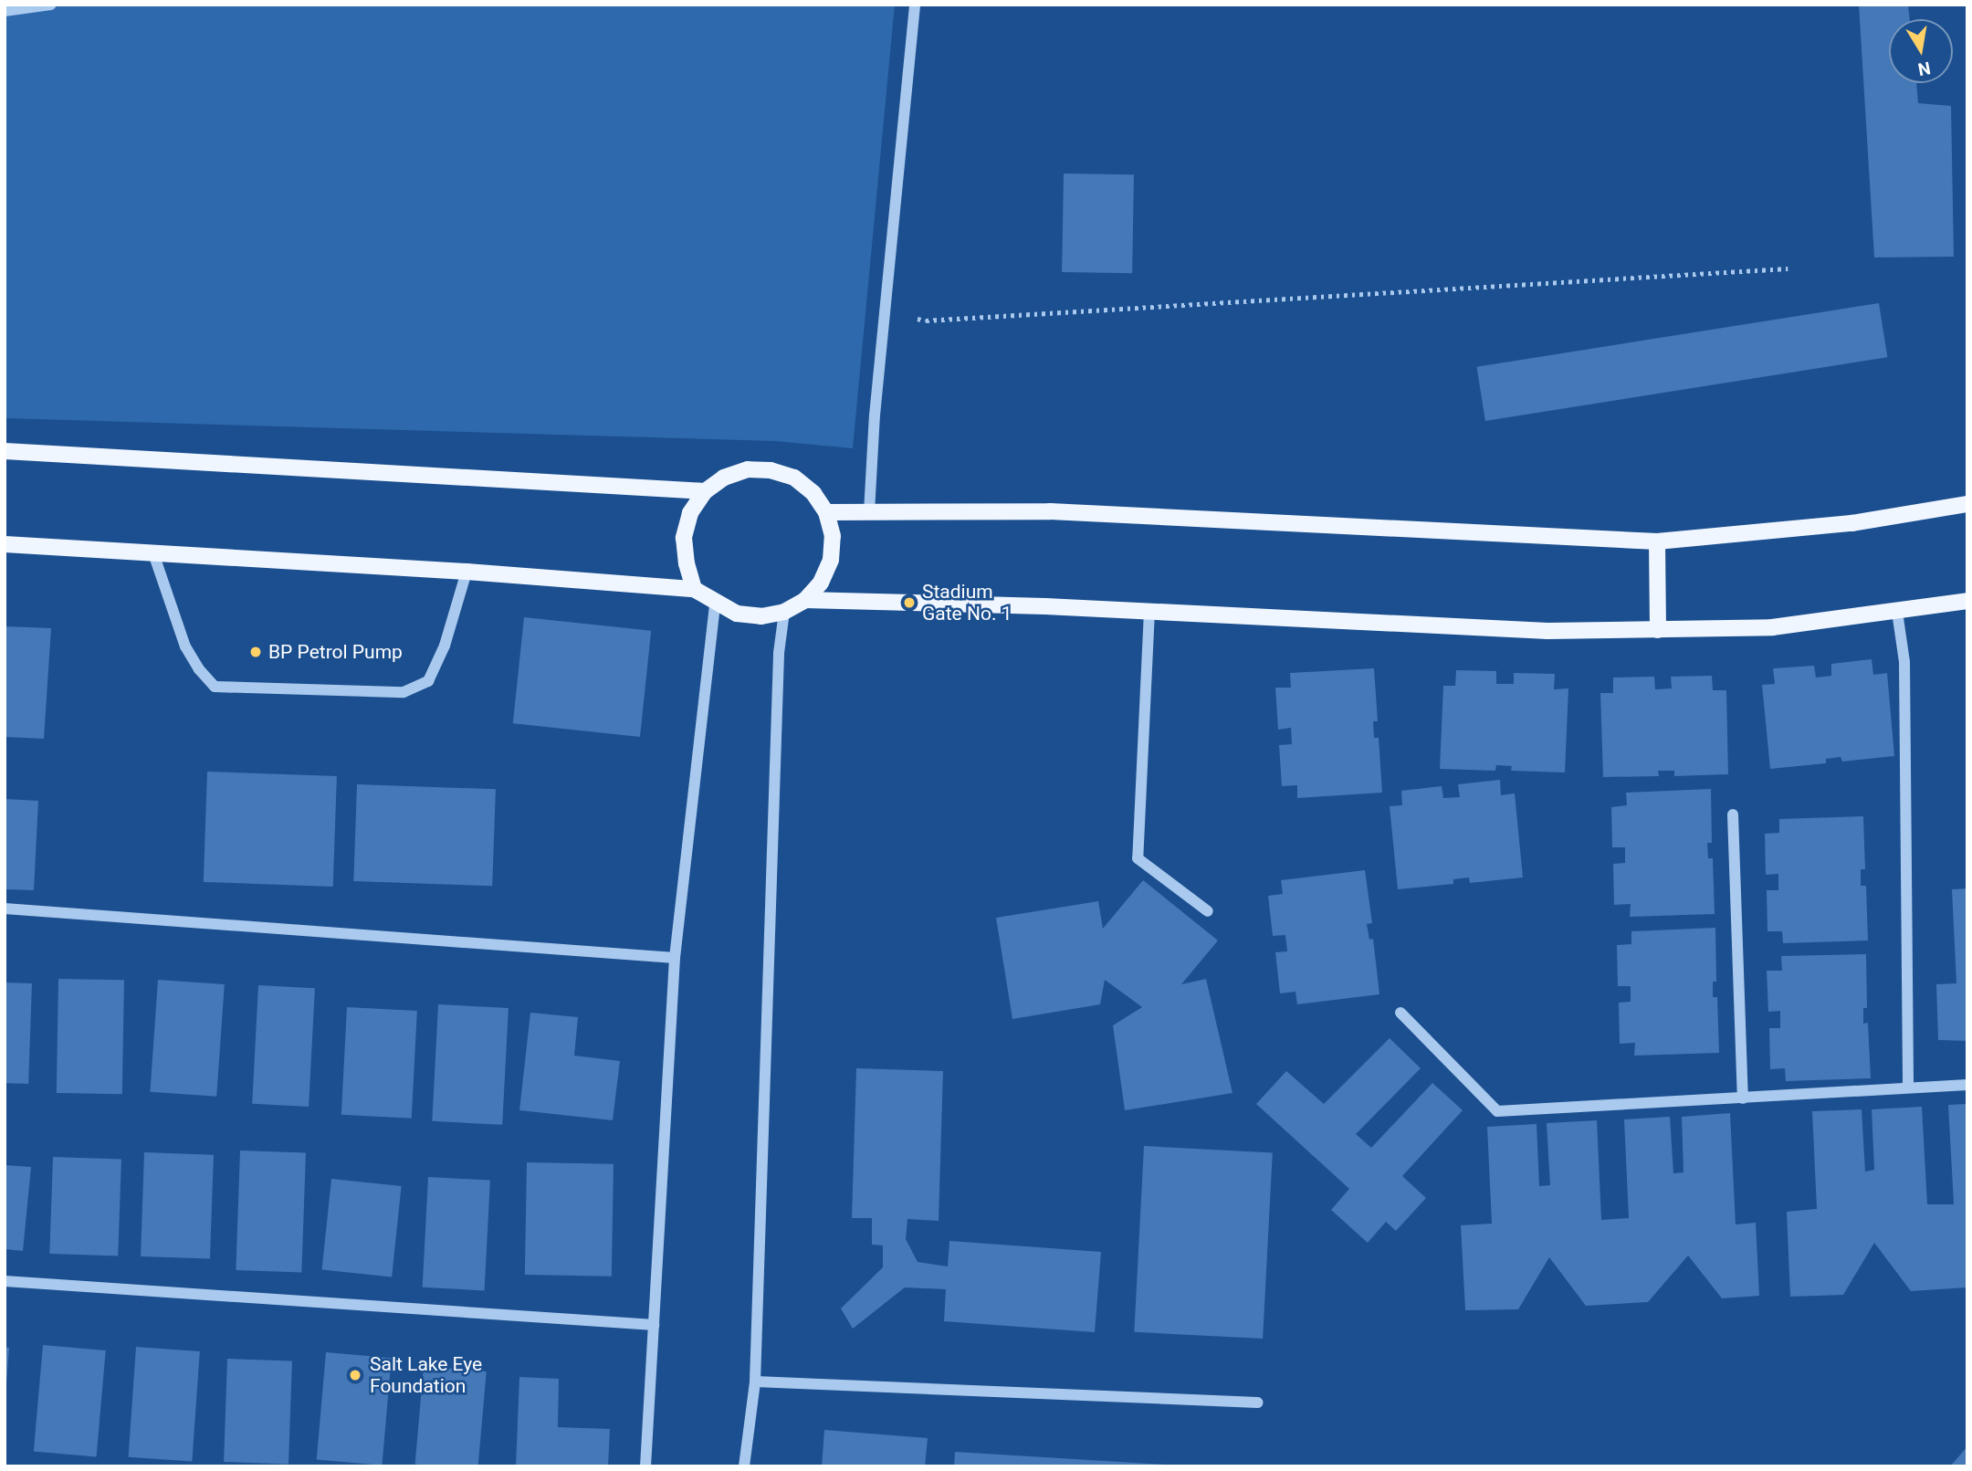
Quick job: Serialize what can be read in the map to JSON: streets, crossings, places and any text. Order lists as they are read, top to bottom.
{
  "places": ["Stadium Gate No. 1", "BP Petrol Pump", "Salt Lake Eye Foundation"],
  "north": "bottom"
}
